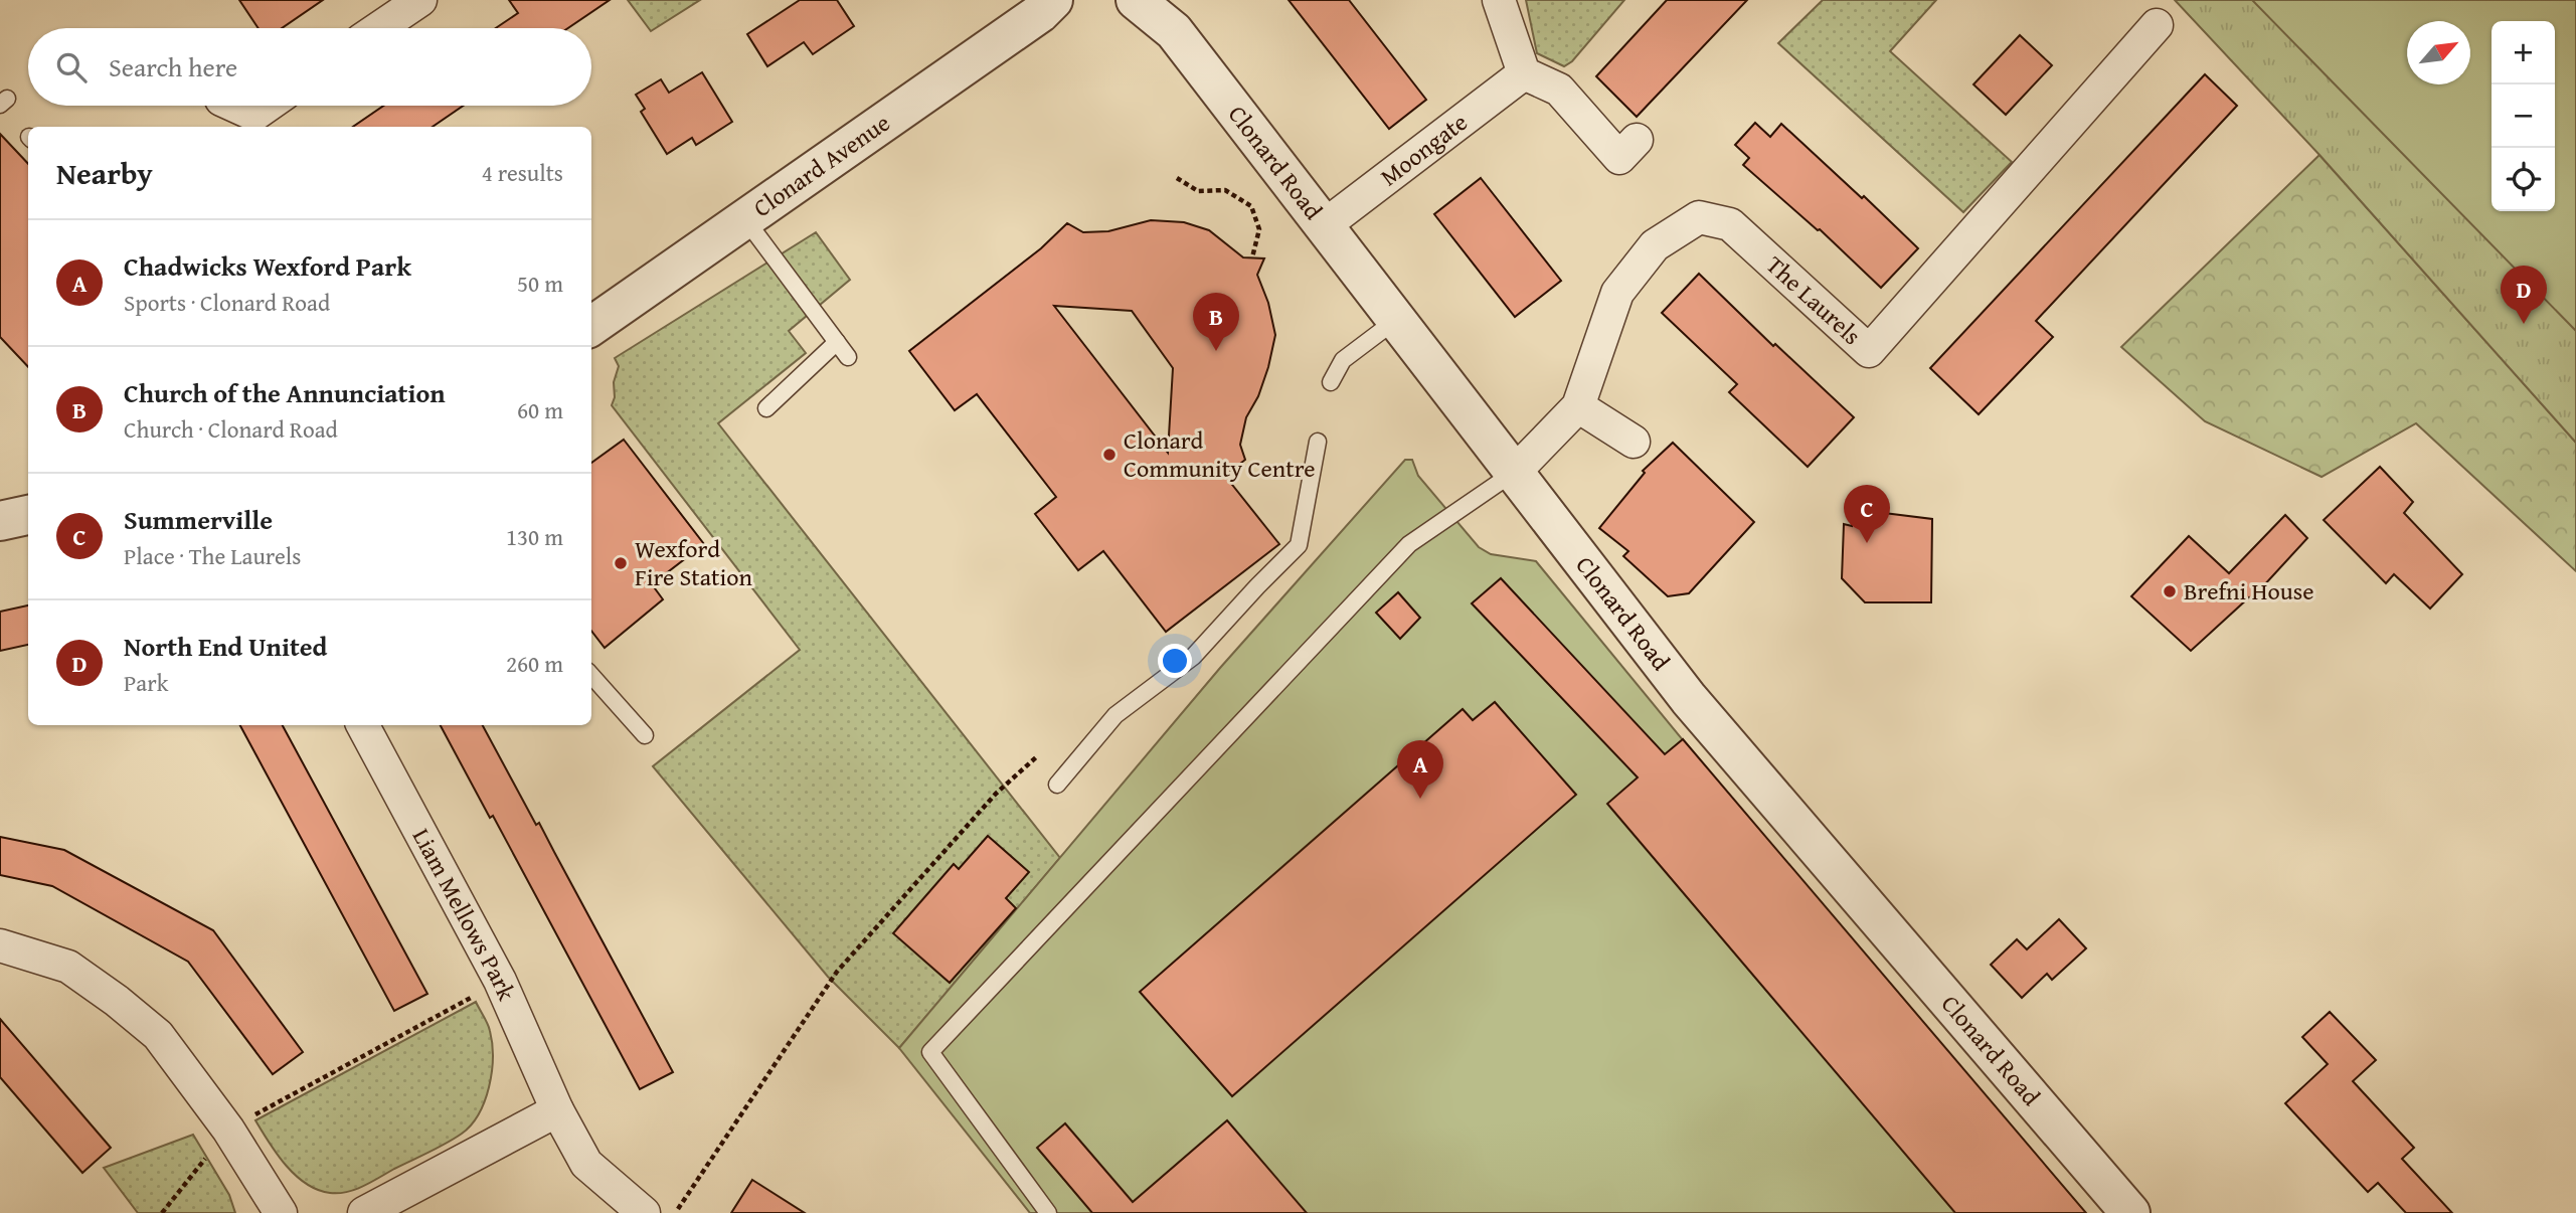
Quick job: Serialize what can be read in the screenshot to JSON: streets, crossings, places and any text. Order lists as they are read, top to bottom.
{
  "streets": {
    "street": [
      "Moongate",
      "Clonard Road",
      "Clonard Avenue",
      "The Laurels",
      "Liam Mellows Park"
    ]
  },
  "crossings": [
    ["Moongate", "Clonard Road"],
    ["Clonard Road", "The Laurels"]
  ],
  "places": ["Clonard Community Centre", "Wexford Fire Station", "Brefni House"],
  "north": "top right",
  "page": {
    "map_buttons": ["+", "−"],
    "search": "Search here",
    "heading": ["Nearby", "4 results"],
    "list": [
      {
        "mark": "A",
        "name": "Chadwicks Wexford Park",
        "note": "Sports · Clonard Road",
        "value": "50 m"
      },
      {
        "mark": "B",
        "name": "Church of the Annunciation",
        "note": "Church · Clonard Road",
        "value": "60 m"
      },
      {
        "mark": "C",
        "name": "Summerville",
        "note": "Place · The Laurels",
        "value": "130 m"
      },
      {
        "mark": "D",
        "name": "North End United",
        "note": "Park",
        "value": "260 m"
      }
    ],
    "pins": [
      "D",
      "B",
      "C",
      "A"
    ]
  }
}
